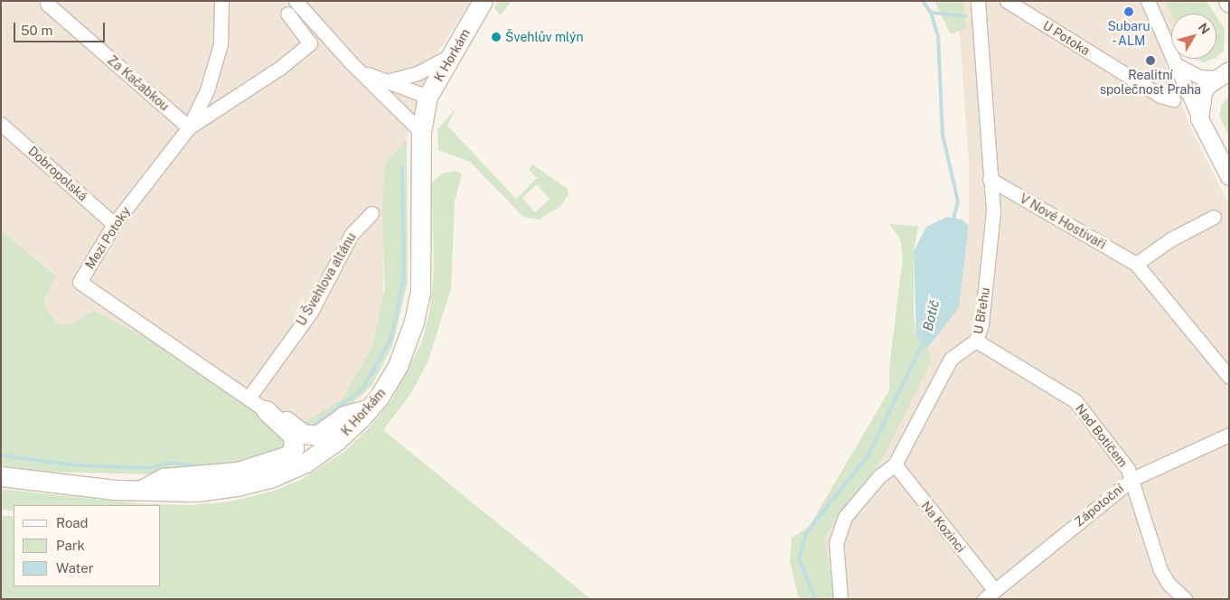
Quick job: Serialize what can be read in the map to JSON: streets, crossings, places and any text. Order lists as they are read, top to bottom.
{
  "streets": {
    "main road": ["K Horkám"],
    "street": [
      "U Potoka",
      "Za Kačabkou",
      "Dobropolská",
      "V Nové Hostivaři",
      "Mezi Potoky",
      "U Švehlova altánu",
      "U Břehu",
      "Nad Botičem",
      "Zápotoční",
      "Na Kozinci"
    ]
  },
  "crossings": [
    ["Za Kačabkou", "Mezi Potoky"],
    ["Dobropolská", "Mezi Potoky"],
    ["V Nové Hostivaři", "U Břehu"],
    ["Mezi Potoky", "U Švehlova altánu"],
    ["U Břehu", "Nad Botičem"],
    ["U Břehu", "Na Kozinci"],
    ["Nad Botičem", "Zápotoční"],
    ["Zápotoční", "Na Kozinci"]
  ],
  "water": ["Botič"],
  "places": ["Subaru - ALM", "Švehlův mlýn", "Realitní společnost Praha"],
  "legend": ["Road", "Park", "Water"],
  "scale_bar": "50 m",
  "north": "top right"
}
